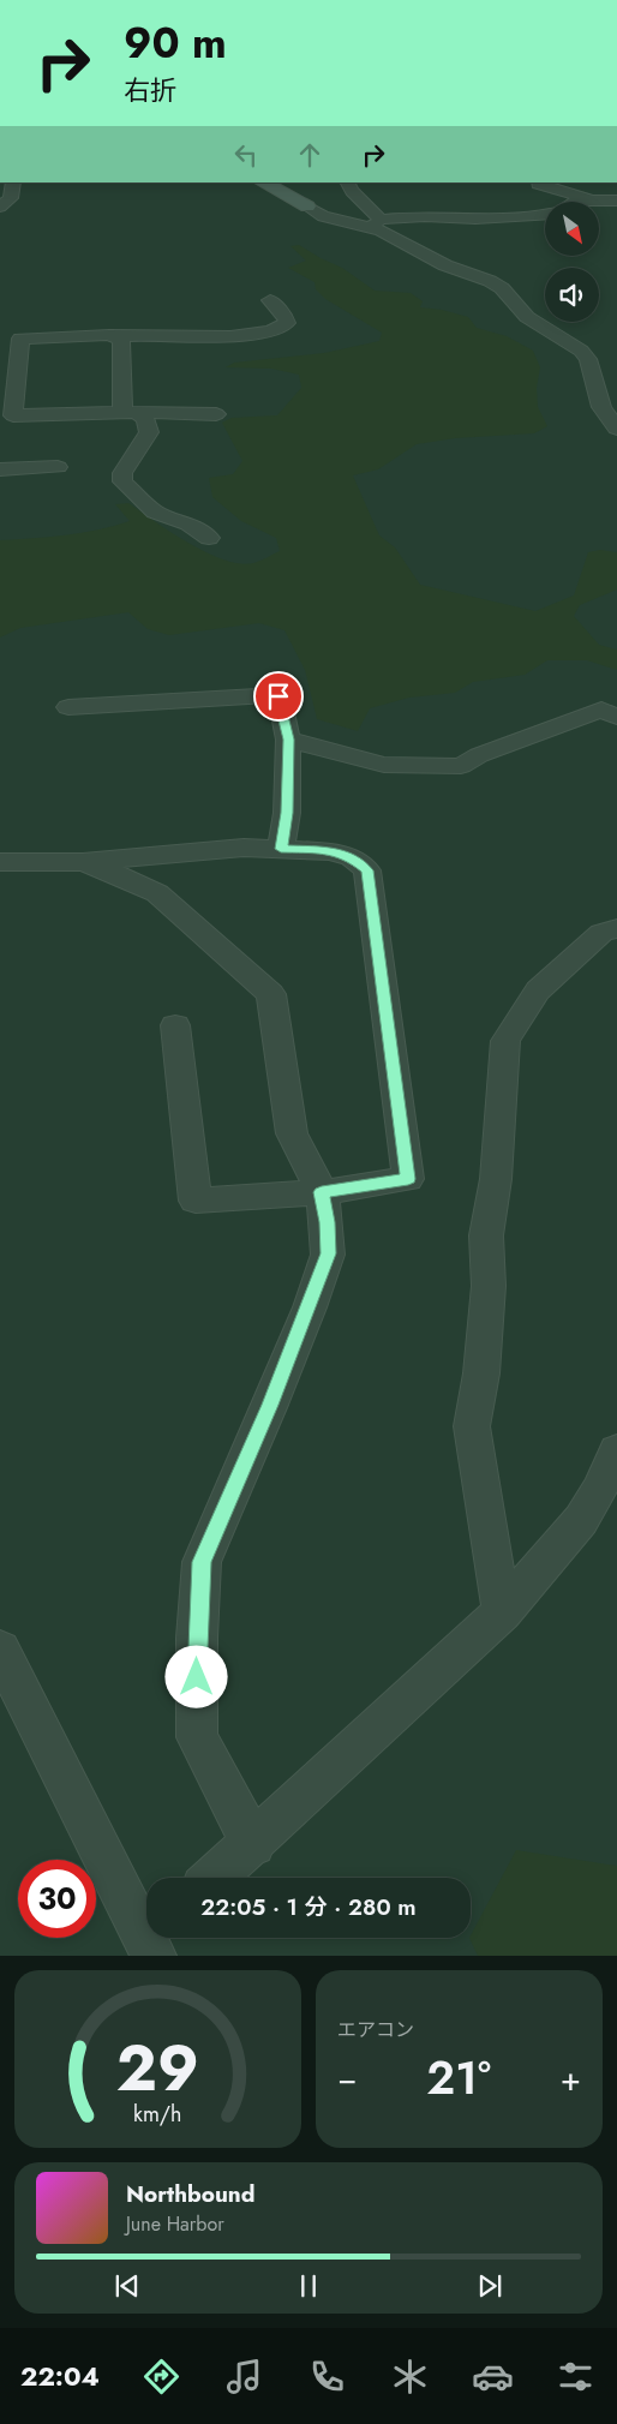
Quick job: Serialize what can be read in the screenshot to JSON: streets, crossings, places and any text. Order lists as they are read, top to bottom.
{
  "north": "bottom right",
  "page": {
    "turn": ["90 m", "右折"],
    "limit": "30",
    "trip": "22:05 · 1 分 · 280 m",
    "tile": "エアコン",
    "heat": ["−", "21°", "+"],
    "song": ["Northbound", "June Harbor"],
    "tabs": "22:04",
    "gauge": ["29", "km/h"]
  }
}
